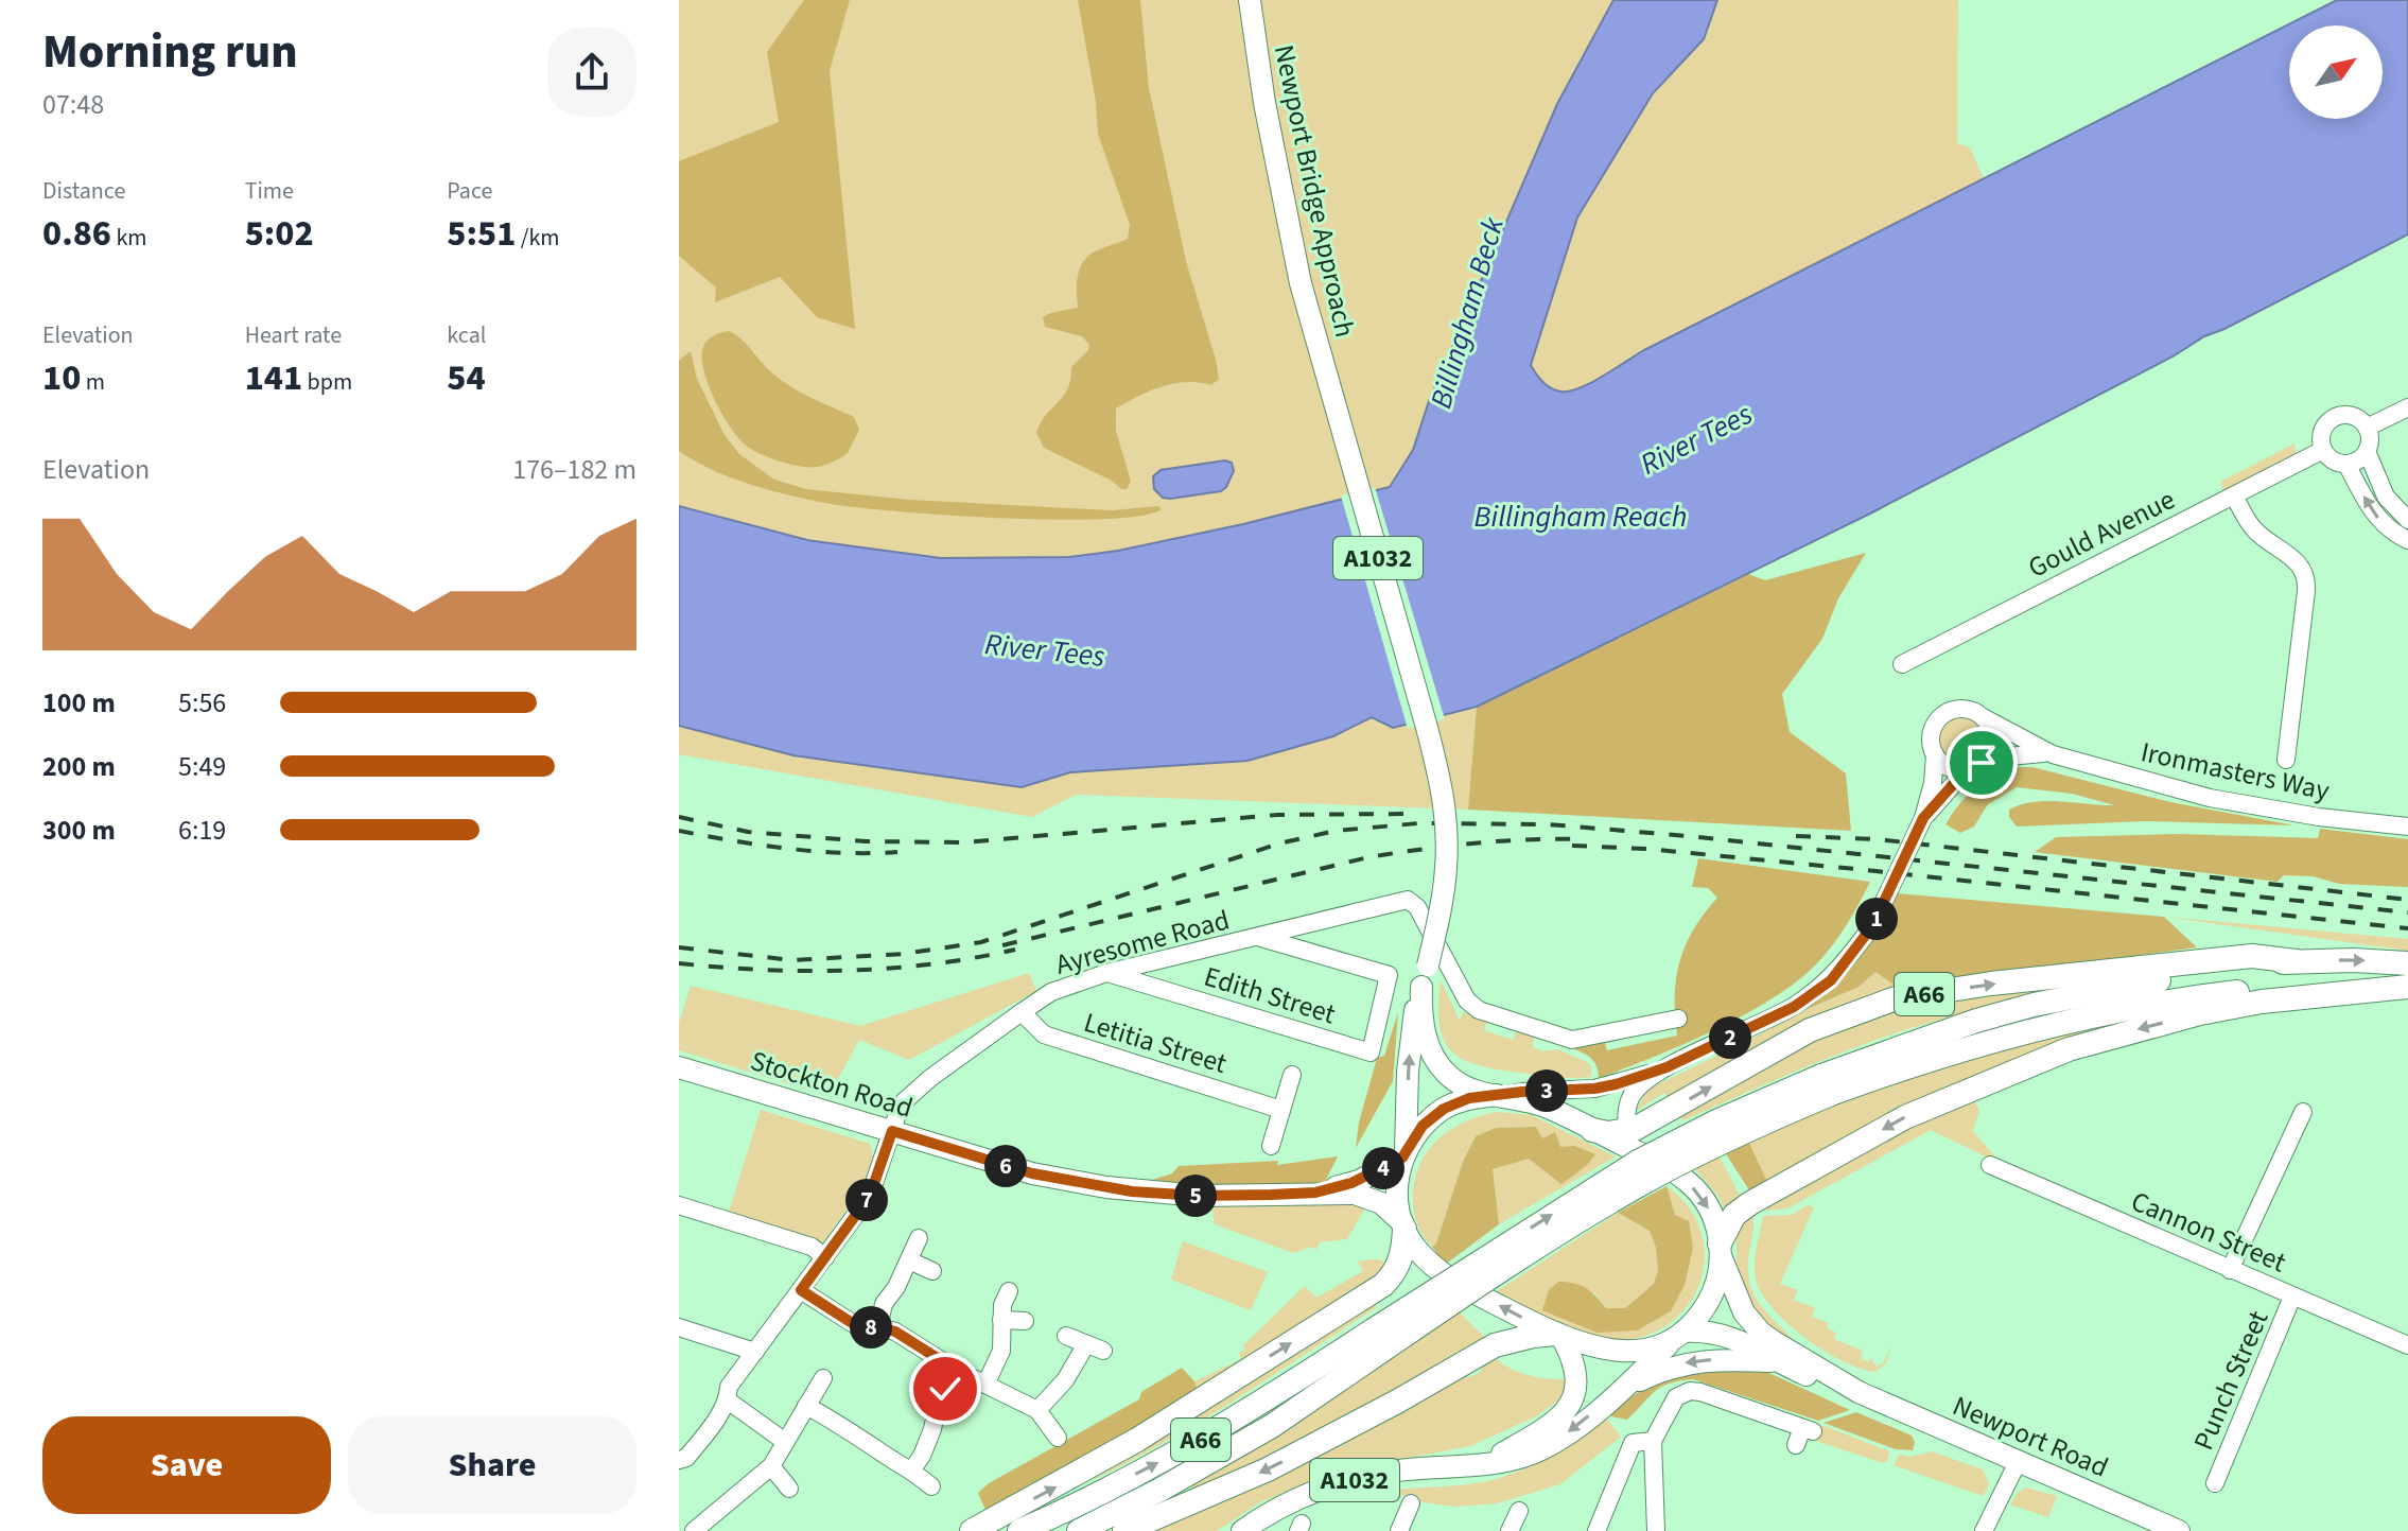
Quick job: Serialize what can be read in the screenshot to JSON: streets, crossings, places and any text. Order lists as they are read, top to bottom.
{
  "streets": {
    "highway": ["A66"],
    "main road": [
      "Newport Bridge Approach",
      "A1032",
      "Stockton Road",
      "Newport Road"
    ],
    "street": [
      "Gould Avenue",
      "Ironmasters Way",
      "Ayresome Road",
      "Edith Street",
      "Letitia Street",
      "Cannon Street",
      "Punch Street"
    ]
  },
  "crossings": [
    ["Newport Bridge Approach", "A1032"],
    ["A1032", "A66"],
    ["A1032", "Newport Road"],
    ["Ayresome Road", "Edith Street"],
    ["Ayresome Road", "Letitia Street"],
    ["Ayresome Road", "Stockton Road"],
    ["A66", "Newport Road"],
    ["Cannon Street", "Punch Street"]
  ],
  "water": ["Billingham Beck", "River Tees", "Billingham Reach"],
  "north": "top right",
  "page": {
    "heading": ["Morning run", "07:48"],
    "stats": [
      ["Distance", "0.86 km"],
      ["Time", "5:02"],
      ["Pace", "5:51 /km"],
      ["Elevation", "10 m"],
      ["Heart rate", "141 bpm"],
      ["kcal", "54"]
    ],
    "chart": ["Elevation", "176–182 m"],
    "list": [
      {
        "name": "100 m",
        "note": "5:56"
      },
      {
        "name": "200 m",
        "note": "5:49"
      },
      {
        "name": "300 m",
        "note": "6:19"
      }
    ],
    "pins": [
      "1",
      "2",
      "3",
      "6",
      "4",
      "5",
      "7",
      "8"
    ],
    "buttons": ["Save", "Share"]
  }
}
